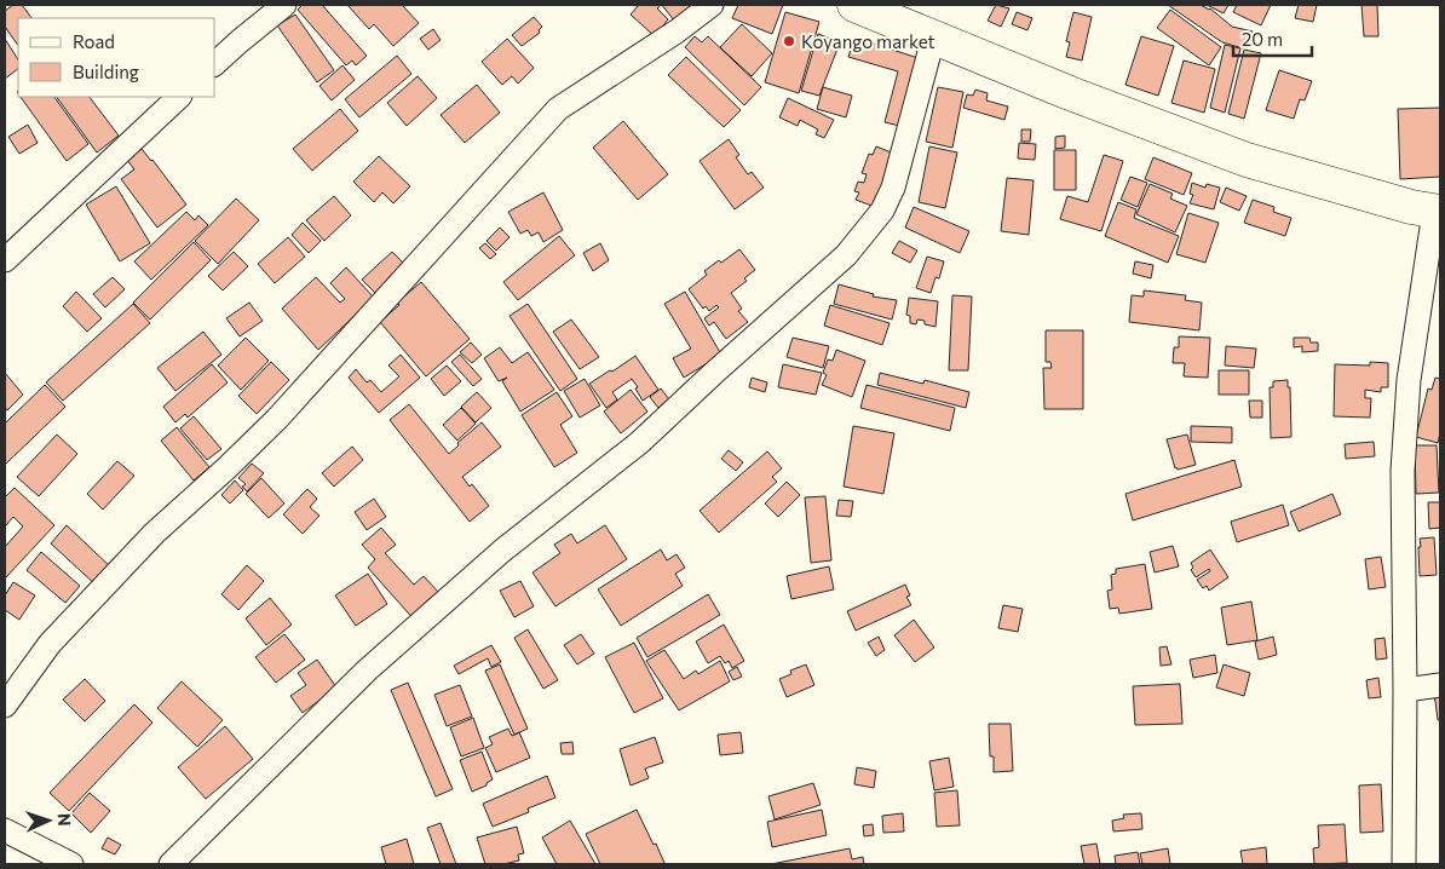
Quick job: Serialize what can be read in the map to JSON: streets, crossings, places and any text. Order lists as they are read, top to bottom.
{
  "places": ["Koyango market"],
  "legend": ["Road", "Building"],
  "scale_bar": "20 m",
  "north": "right"
}
